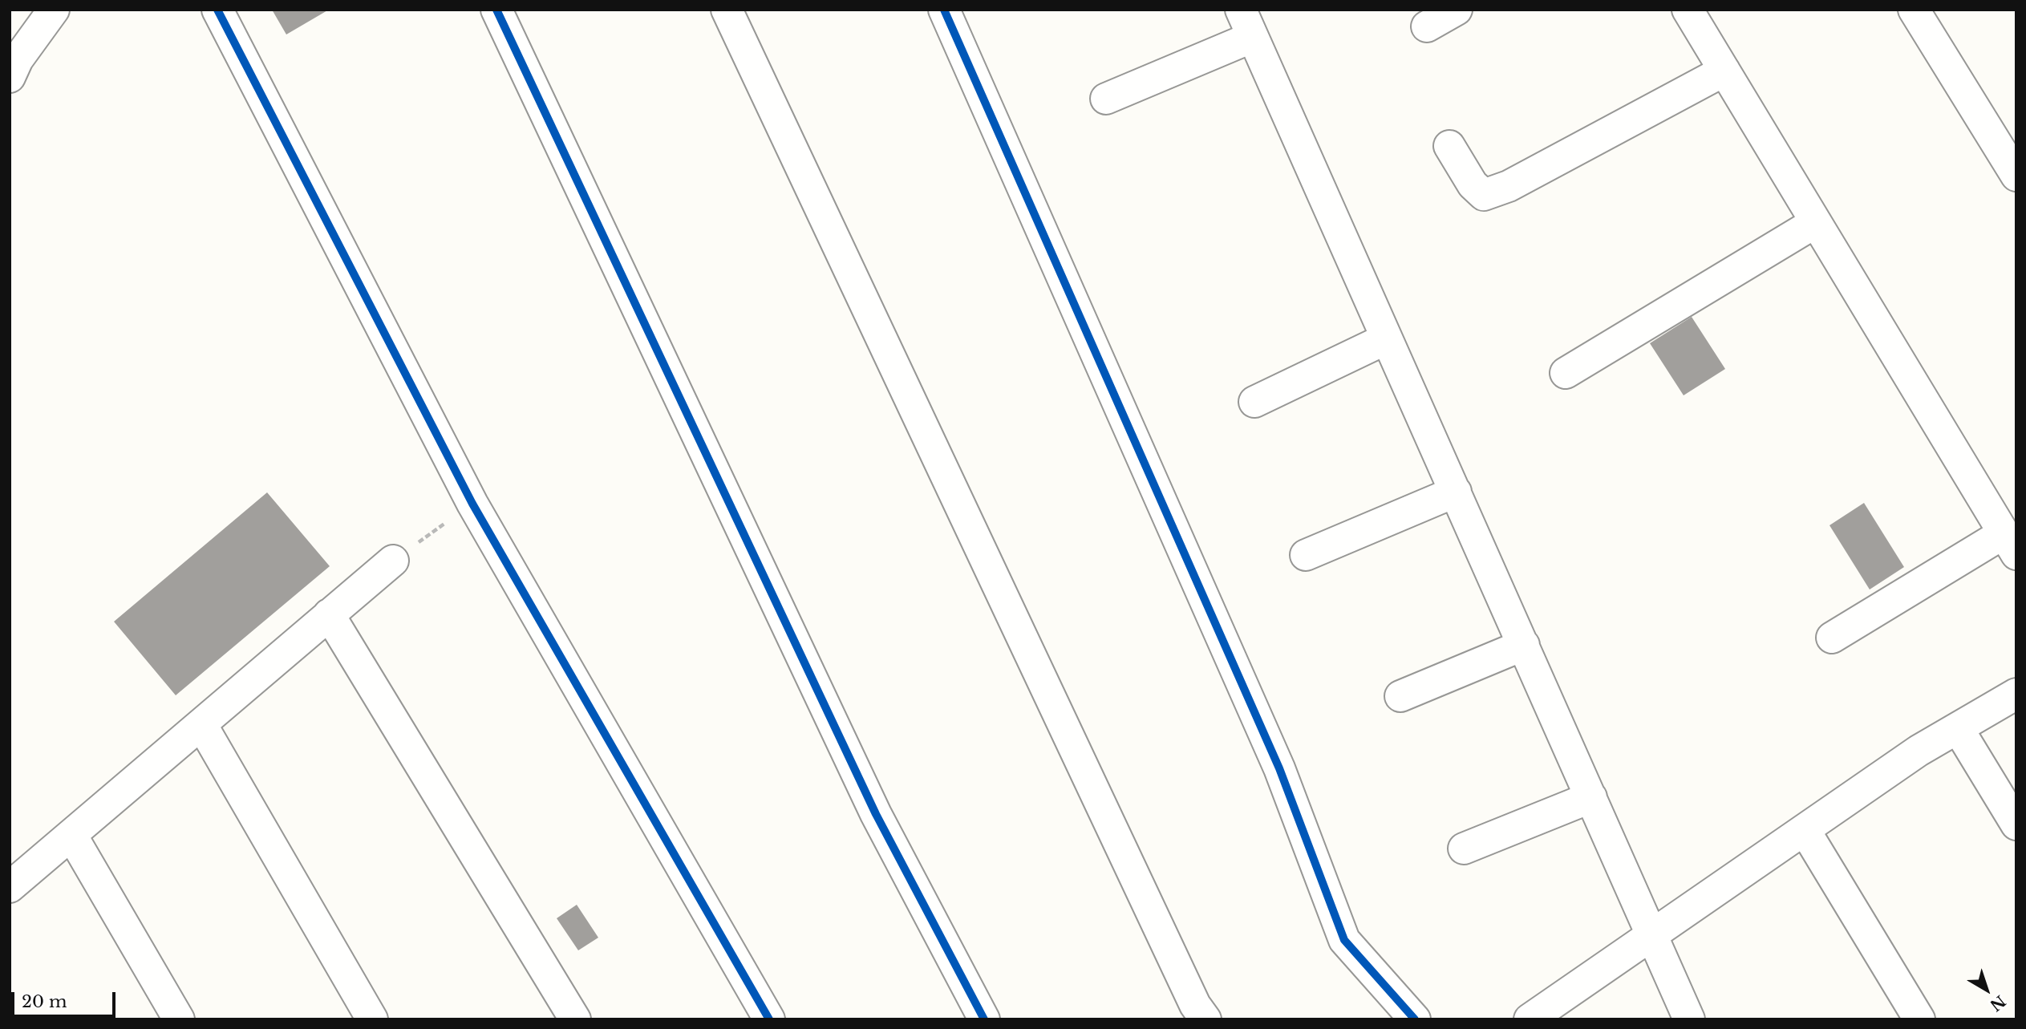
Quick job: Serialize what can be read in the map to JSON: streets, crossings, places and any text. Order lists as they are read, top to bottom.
{
  "scale_bar": "20 m",
  "north": "bottom right"
}
